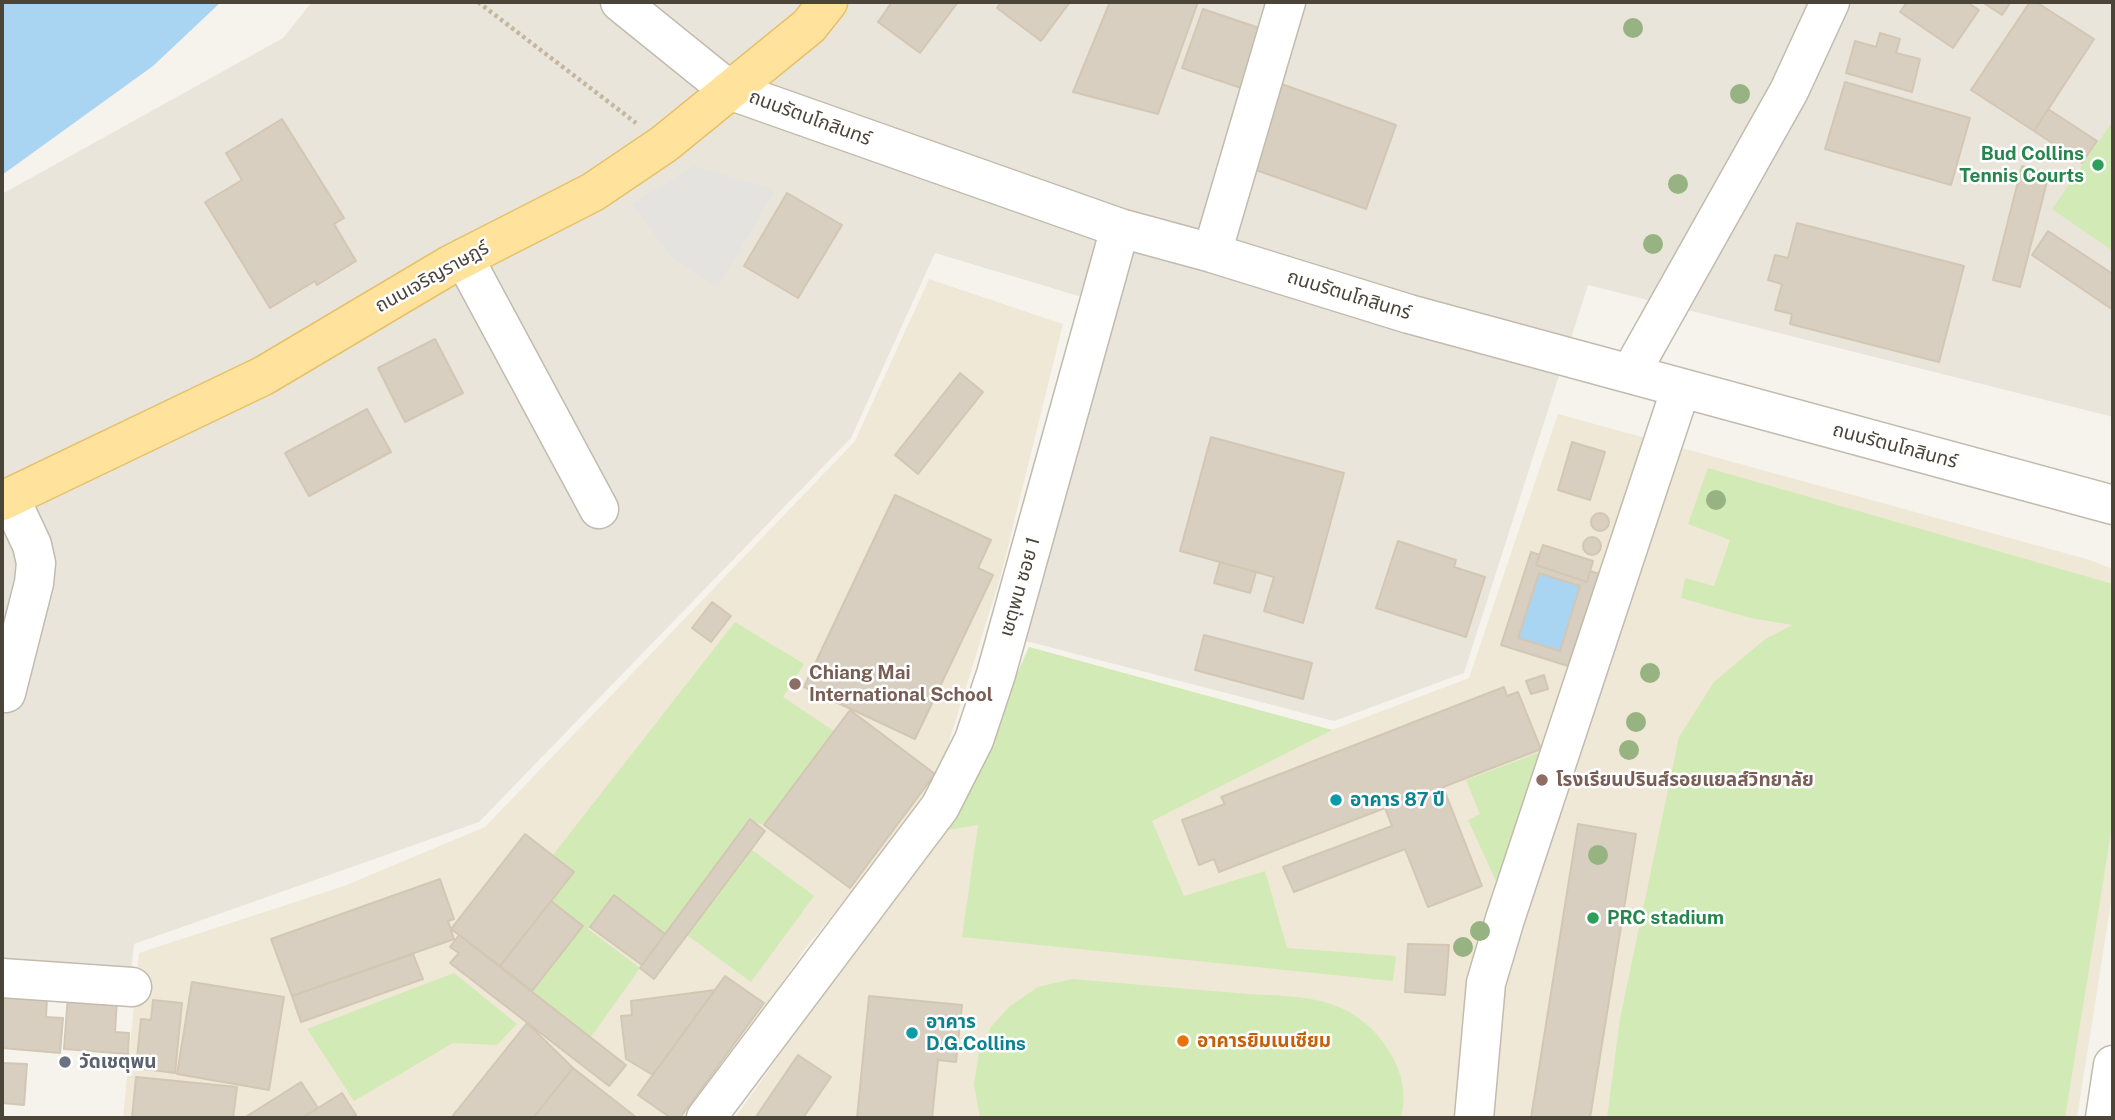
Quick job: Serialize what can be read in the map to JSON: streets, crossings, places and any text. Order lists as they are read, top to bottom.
{
  "streets": {
    "main road": ["ถนนเจริญราษฎร์"],
    "street": ["ถนนรัตนโกสินทร์", "เชตุพน ซอย 1"]
  },
  "crossings": [
    ["ถนนรัตนโกสินทร์", "ถนนเจริญราษฎร์"],
    ["ถนนรัตนโกสินทร์", "เชตุพน ซอย 1"]
  ],
  "places": [
    "Bud Collins Tennis Courts",
    "Chiang Mai International School",
    "โรงเรียนปรินส์รอยแยลส์วิทยาลัย",
    "อาคาร 87 ปี",
    "PRC stadium",
    "อาคาร D.G.Collins",
    "อาคารยิมเนเซียม",
    "วัดเชตุพน"
  ]
}
